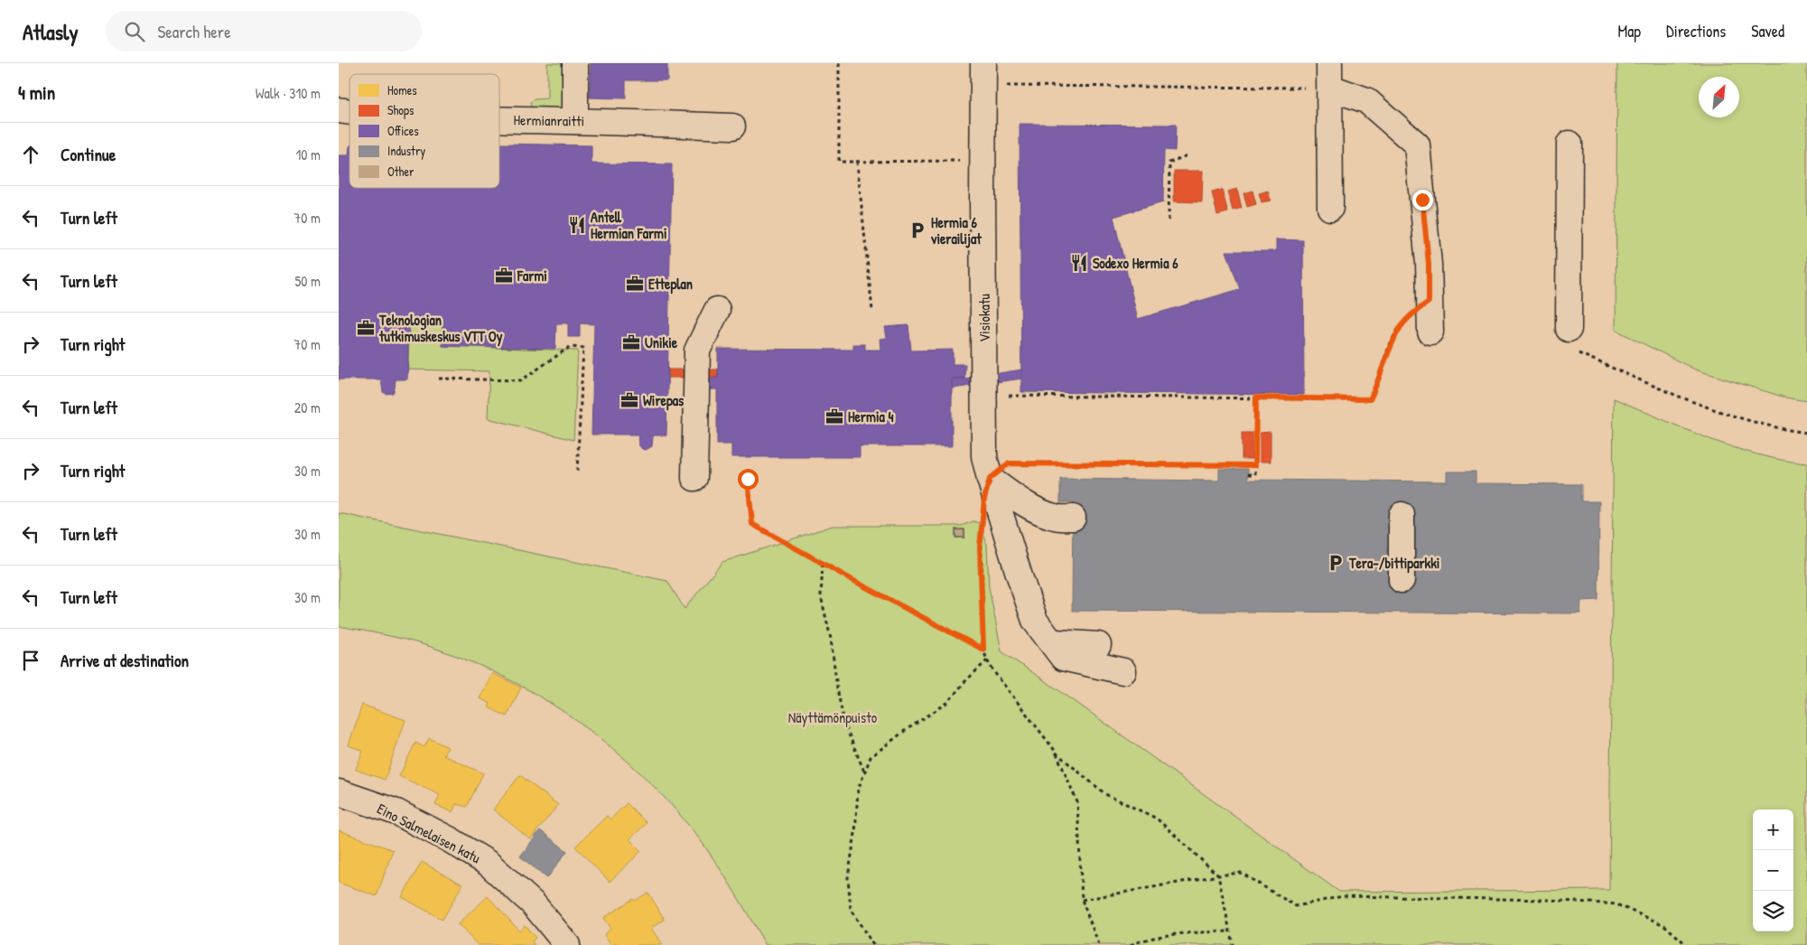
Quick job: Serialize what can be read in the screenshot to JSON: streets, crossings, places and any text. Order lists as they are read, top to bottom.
{
  "streets": {
    "street": ["Hermianraitti", "Visiokatu", "Eino Salmelaisen katu"]
  },
  "parks": ["Näyttämönpuisto"],
  "places": {
    "restaurant": ["Antell Hermian Farmi", "Sodexo Hermia 6"],
    "parking": ["Hermia 6 vierailijat", "Tera-/bittiparkki"],
    "office": [
      "Farmi",
      "Etteplan",
      "Teknologian tutkimuskeskus VTT Oy",
      "Unikie",
      "Wirepas",
      "Hermia 4"
    ]
  },
  "legend": [
    "Homes",
    "Shops",
    "Offices",
    "Industry",
    "Other"
  ],
  "north": "top right",
  "page": {
    "header": "Atlasly",
    "search": "Search here",
    "nav": ["Map", "Directions", "Saved"],
    "heading": ["4 min", "Walk · 310 m"],
    "list": [
      ["Continue", "10 m"],
      ["Turn left", "70 m"],
      ["Turn left", "50 m"],
      ["Turn right", "70 m"],
      ["Turn left", "20 m"],
      ["Turn right", "30 m"],
      ["Turn left", "30 m"],
      ["Turn left", "30 m"],
      "Arrive at destination"
    ],
    "map_buttons": ["+", "−"]
  }
}
